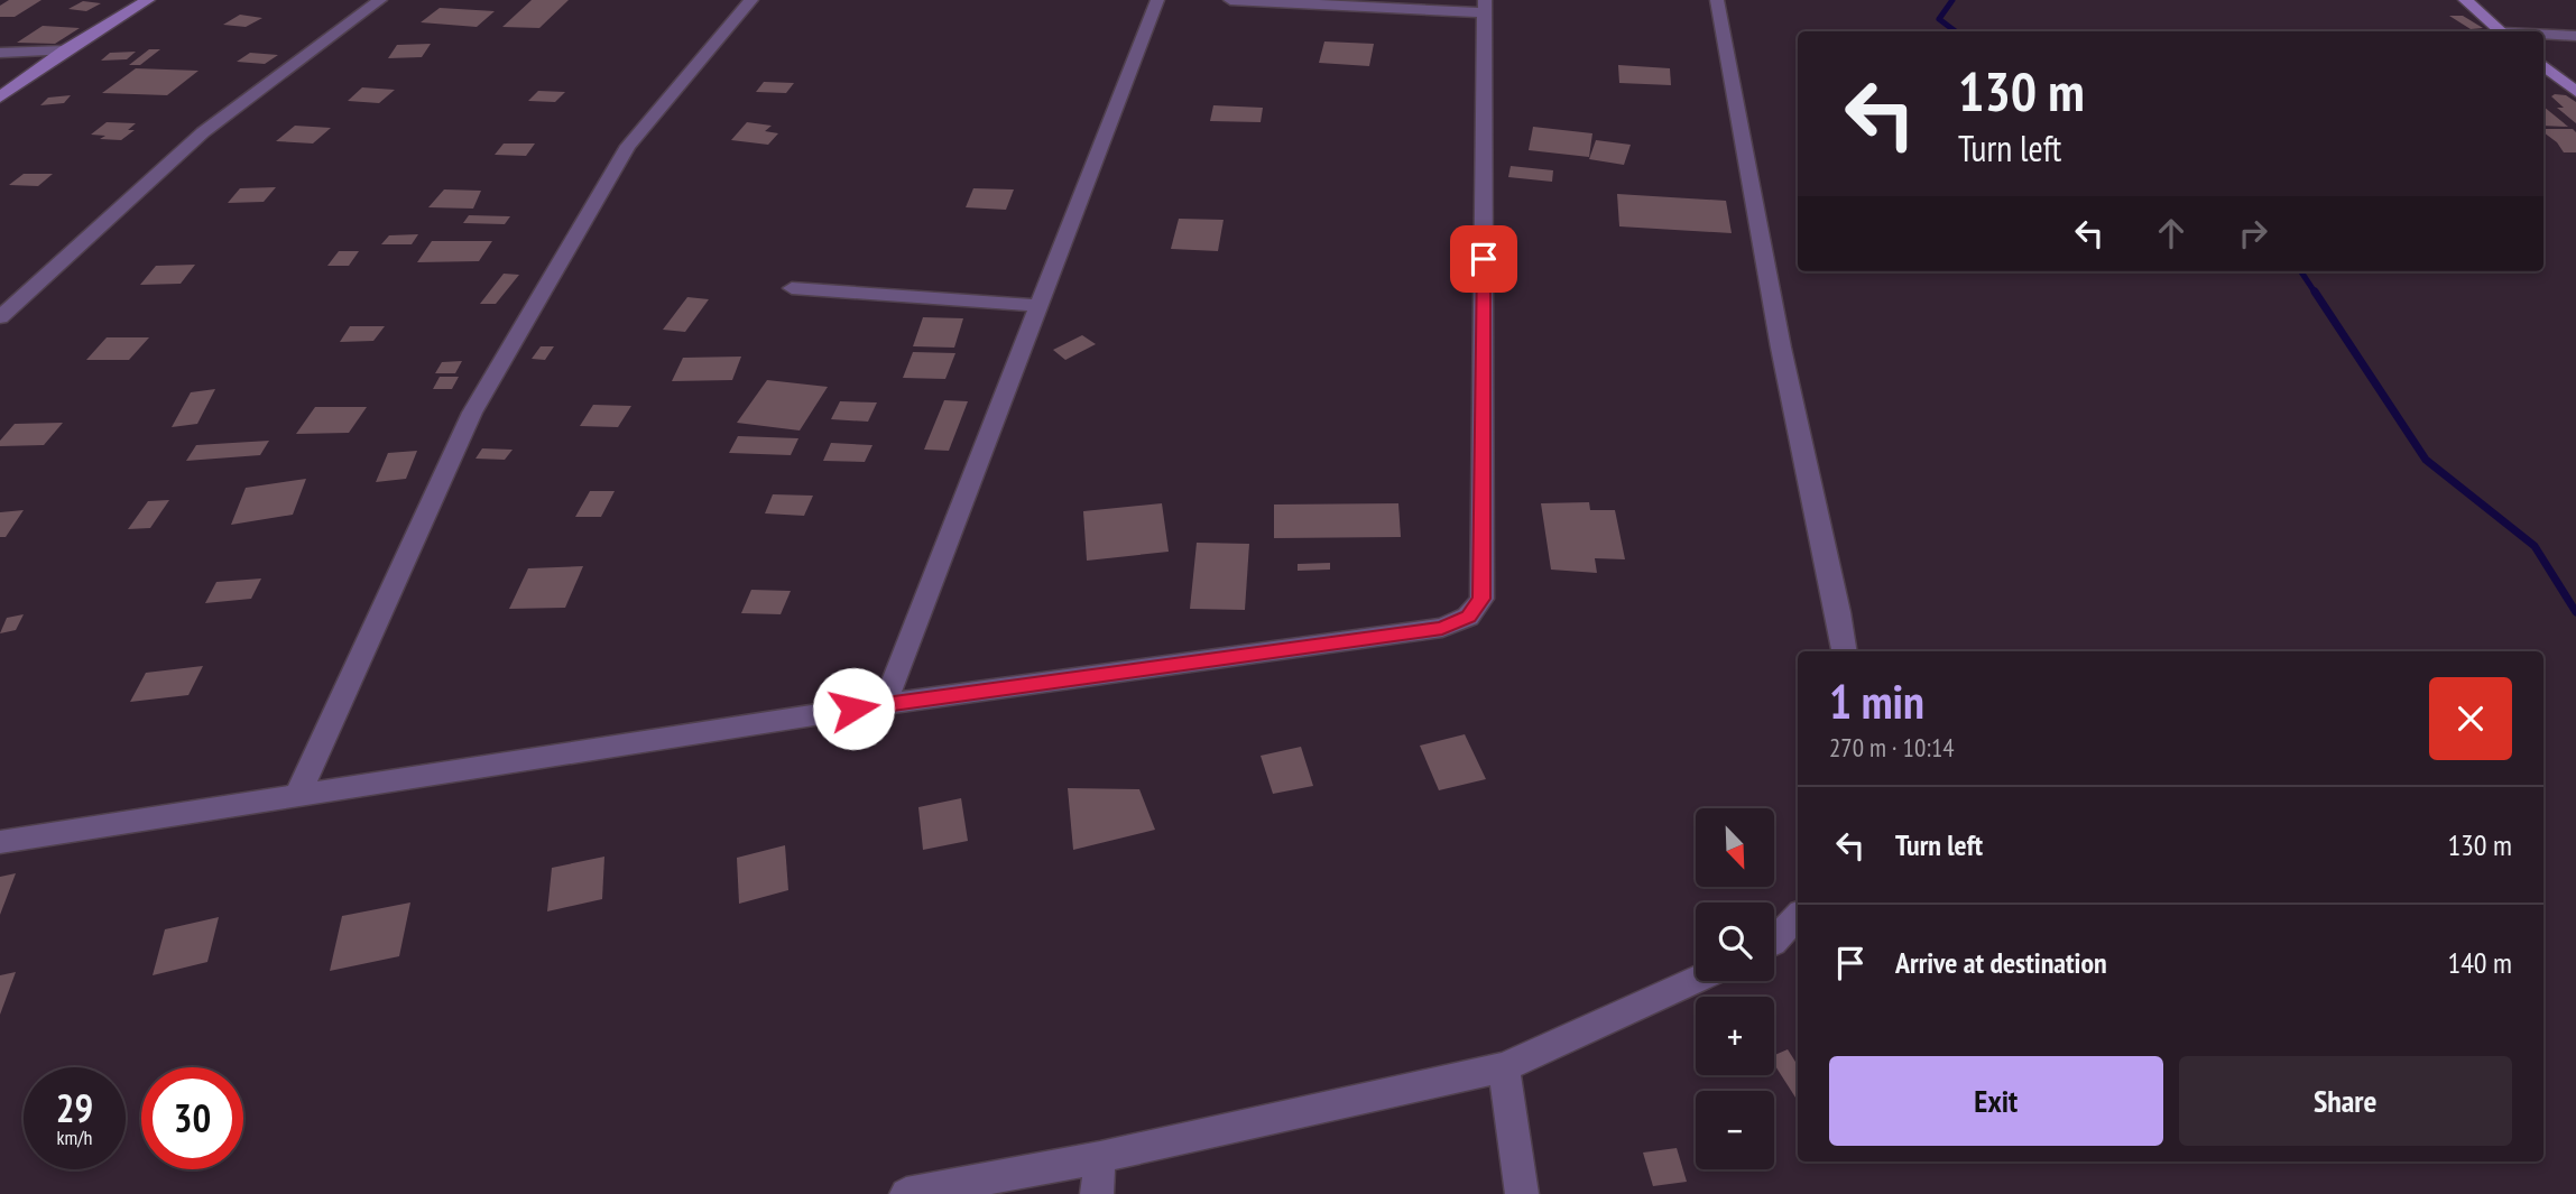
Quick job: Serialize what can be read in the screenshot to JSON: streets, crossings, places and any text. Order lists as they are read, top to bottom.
{
  "north": "bottom right",
  "page": {
    "turn": ["130 m", "Turn left"],
    "heading": ["1 min", "270 m · 10:14"],
    "list": [
      {
        "name": "Turn left",
        "value": "130 m"
      },
      {
        "name": "Arrive at destination",
        "value": "140 m"
      }
    ],
    "map_buttons": ["+", "−"],
    "buttons": ["Exit", "Share"],
    "speed": "29 km/h",
    "limit": "30"
  }
}
